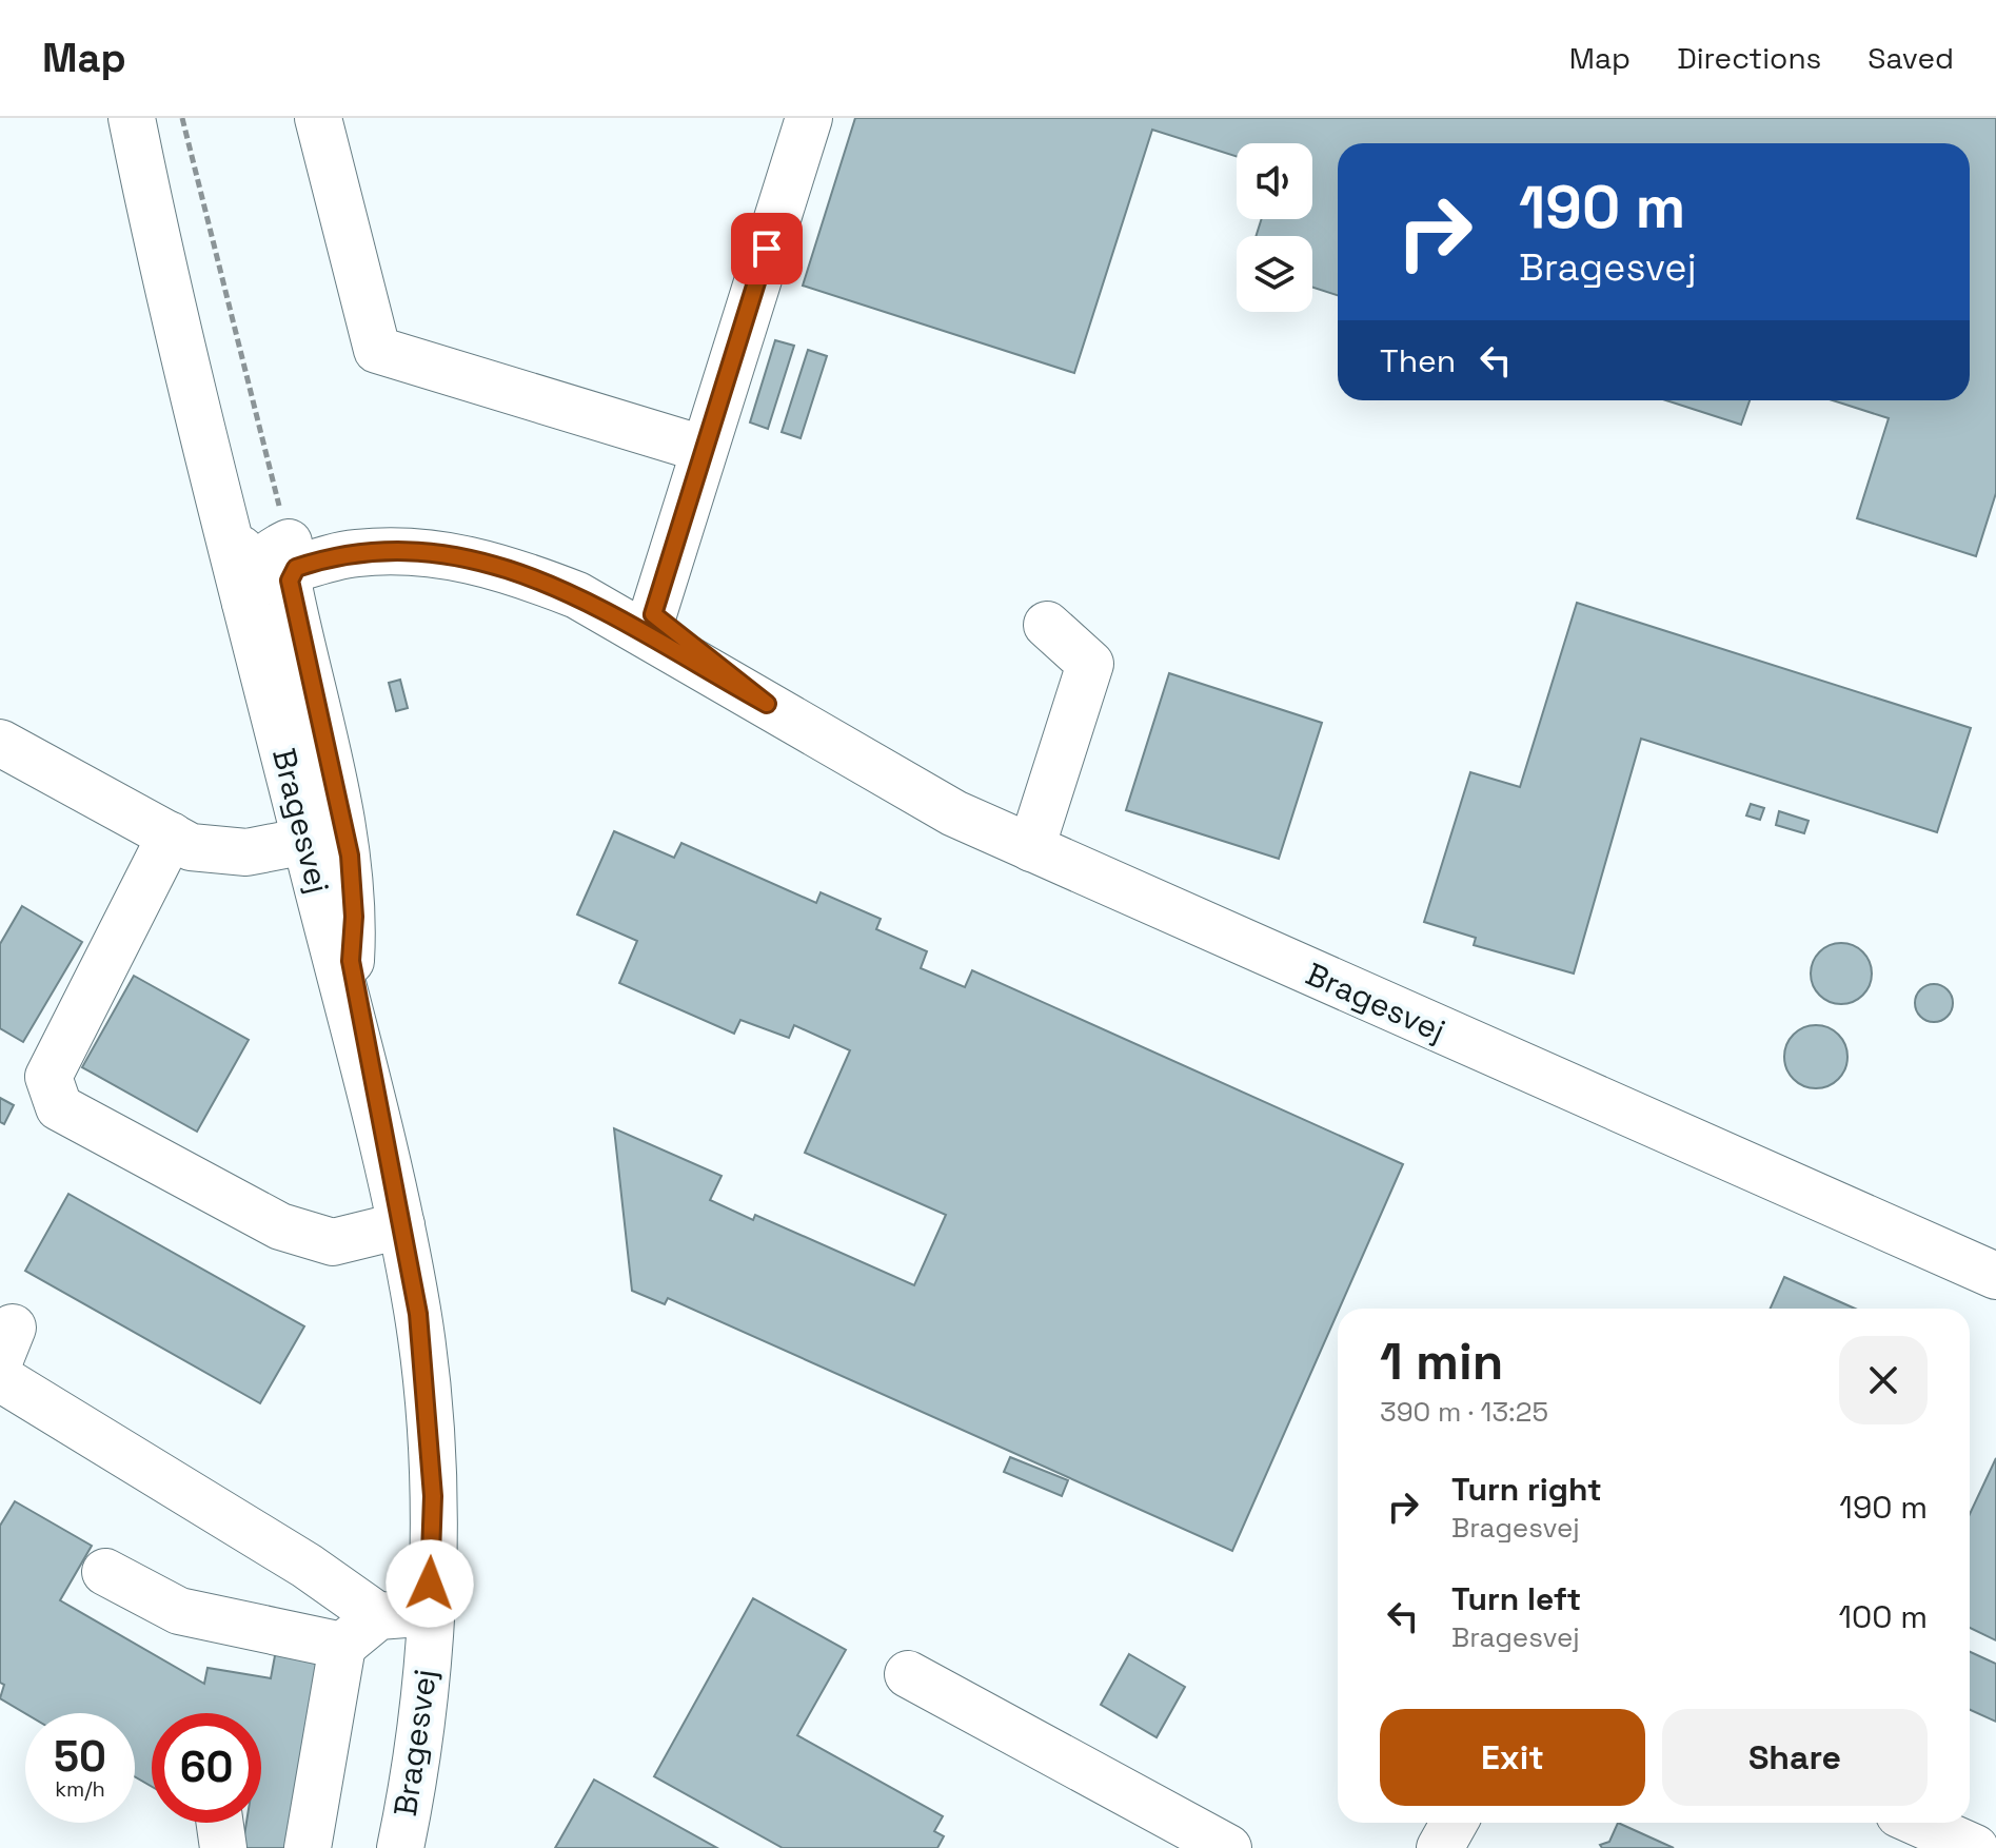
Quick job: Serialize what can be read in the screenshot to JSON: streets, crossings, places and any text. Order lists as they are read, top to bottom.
{
  "streets": {
    "main road": ["Bragesvej"]
  },
  "page": {
    "header": "Map",
    "nav": ["Map", "Directions", "Saved"],
    "turn": ["190 m", "Bragesvej"],
    "then": "Then",
    "heading": ["1 min", "390 m · 13:25"],
    "list": [
      {
        "name": "Turn right",
        "note": "Bragesvej",
        "value": "190 m"
      },
      {
        "name": "Turn left",
        "note": "Bragesvej",
        "value": "100 m"
      }
    ],
    "buttons": ["Exit", "Share"],
    "speed": "50 km/h",
    "limit": "60"
  }
}
